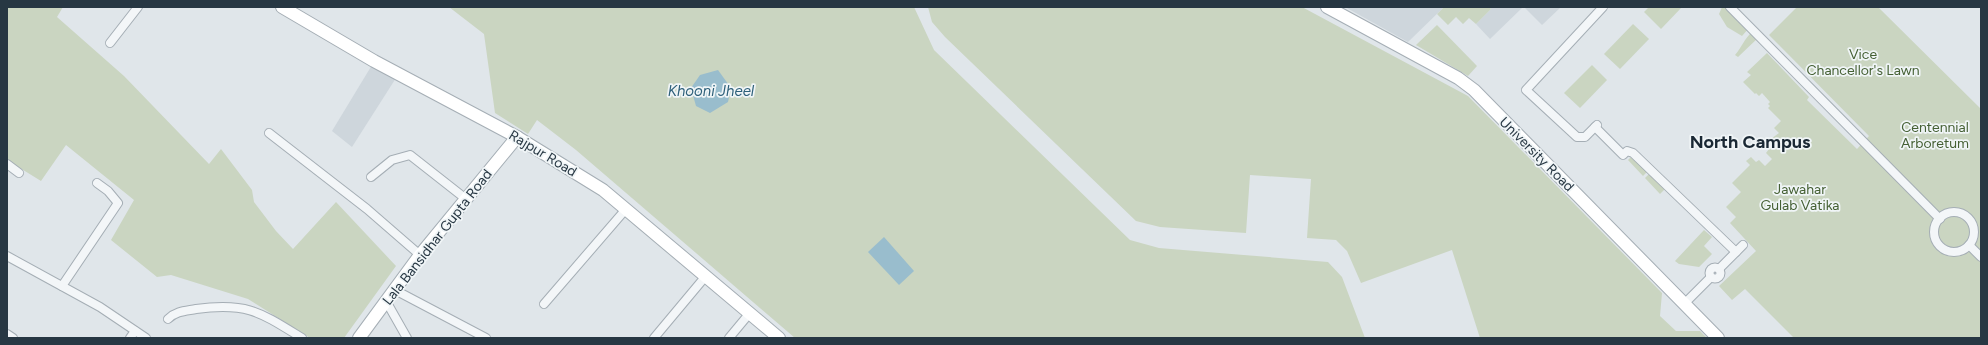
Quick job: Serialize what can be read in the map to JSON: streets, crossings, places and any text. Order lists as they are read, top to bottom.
{
  "streets": {
    "street": ["Rajpur Road", "University Road", "Lala Bansidhar Gupta Road"]
  },
  "crossings": [
    ["Rajpur Road", "Lala Bansidhar Gupta Road"]
  ],
  "districts": ["North Campus"],
  "water": ["Khooni Jheel"],
  "parks": ["Vice Chancellor's Lawn", "Centennial Arboretum", "Jawahar Gulab Vatika"]
}
